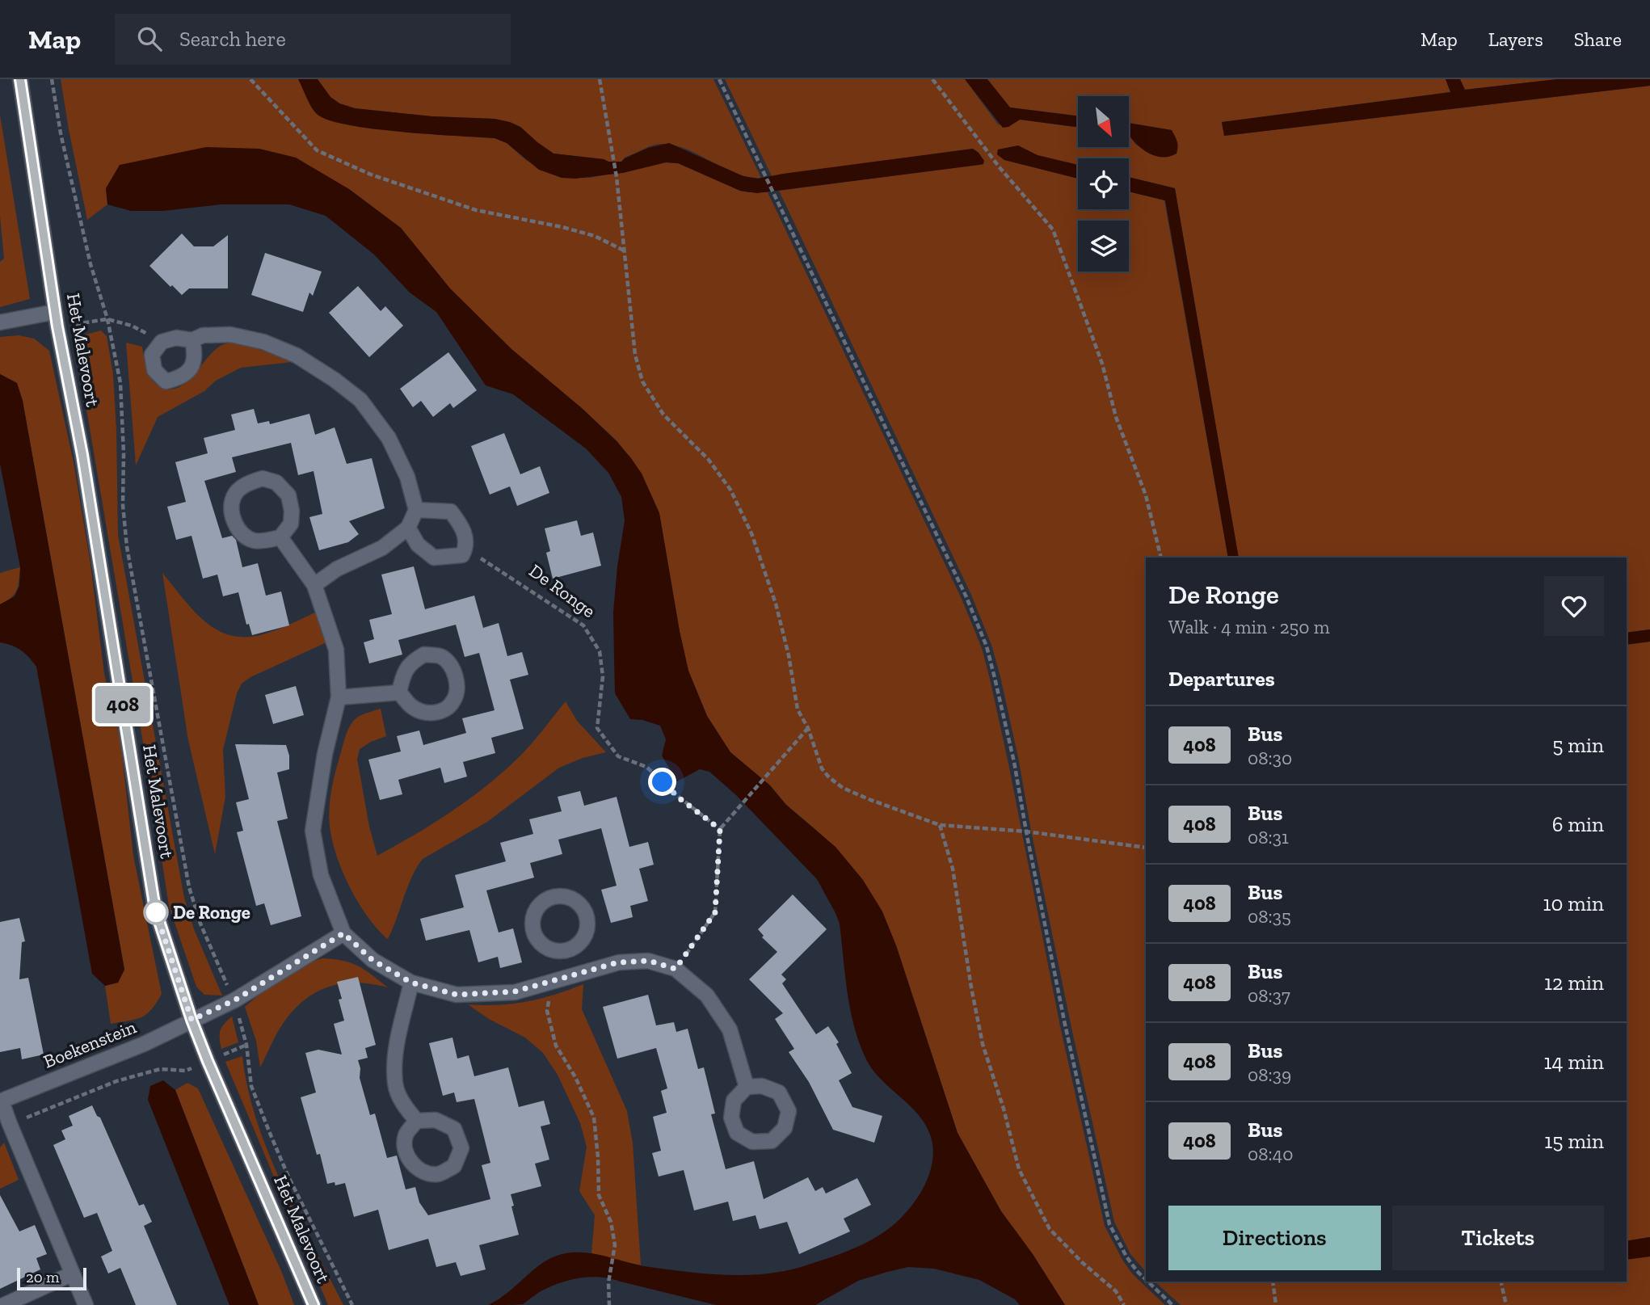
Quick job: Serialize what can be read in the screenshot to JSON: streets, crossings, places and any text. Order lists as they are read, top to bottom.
{
  "streets": {
    "street": ["Het Malevoort", "Boekenstein"],
    "path": ["De Ronge"]
  },
  "crossings": [
    ["Het Malevoort", "Boekenstein"]
  ],
  "places": ["De Ronge"],
  "lines": ["bus line 408"],
  "scale_bar": "20 m",
  "north": "bottom right",
  "page": {
    "header": "Map",
    "search": "Search here",
    "nav": ["Map", "Layers", "Share"],
    "on_map": "408",
    "heading": [
      ["De Ronge", "Walk · 4 min · 250 m"],
      "Departures"
    ],
    "list": [
      {
        "mark": "408",
        "name": "Bus",
        "note": "08:30",
        "value": "5 min"
      },
      {
        "mark": "408",
        "name": "Bus",
        "note": "08:31",
        "value": "6 min"
      },
      {
        "mark": "408",
        "name": "Bus",
        "note": "08:35",
        "value": "10 min"
      },
      {
        "mark": "408",
        "name": "Bus",
        "note": "08:37",
        "value": "12 min"
      },
      {
        "mark": "408",
        "name": "Bus",
        "note": "08:39",
        "value": "14 min"
      },
      {
        "mark": "408",
        "name": "Bus",
        "note": "08:40",
        "value": "15 min"
      }
    ],
    "buttons": ["Directions", "Tickets"],
    "scale": "20 m"
  }
}
